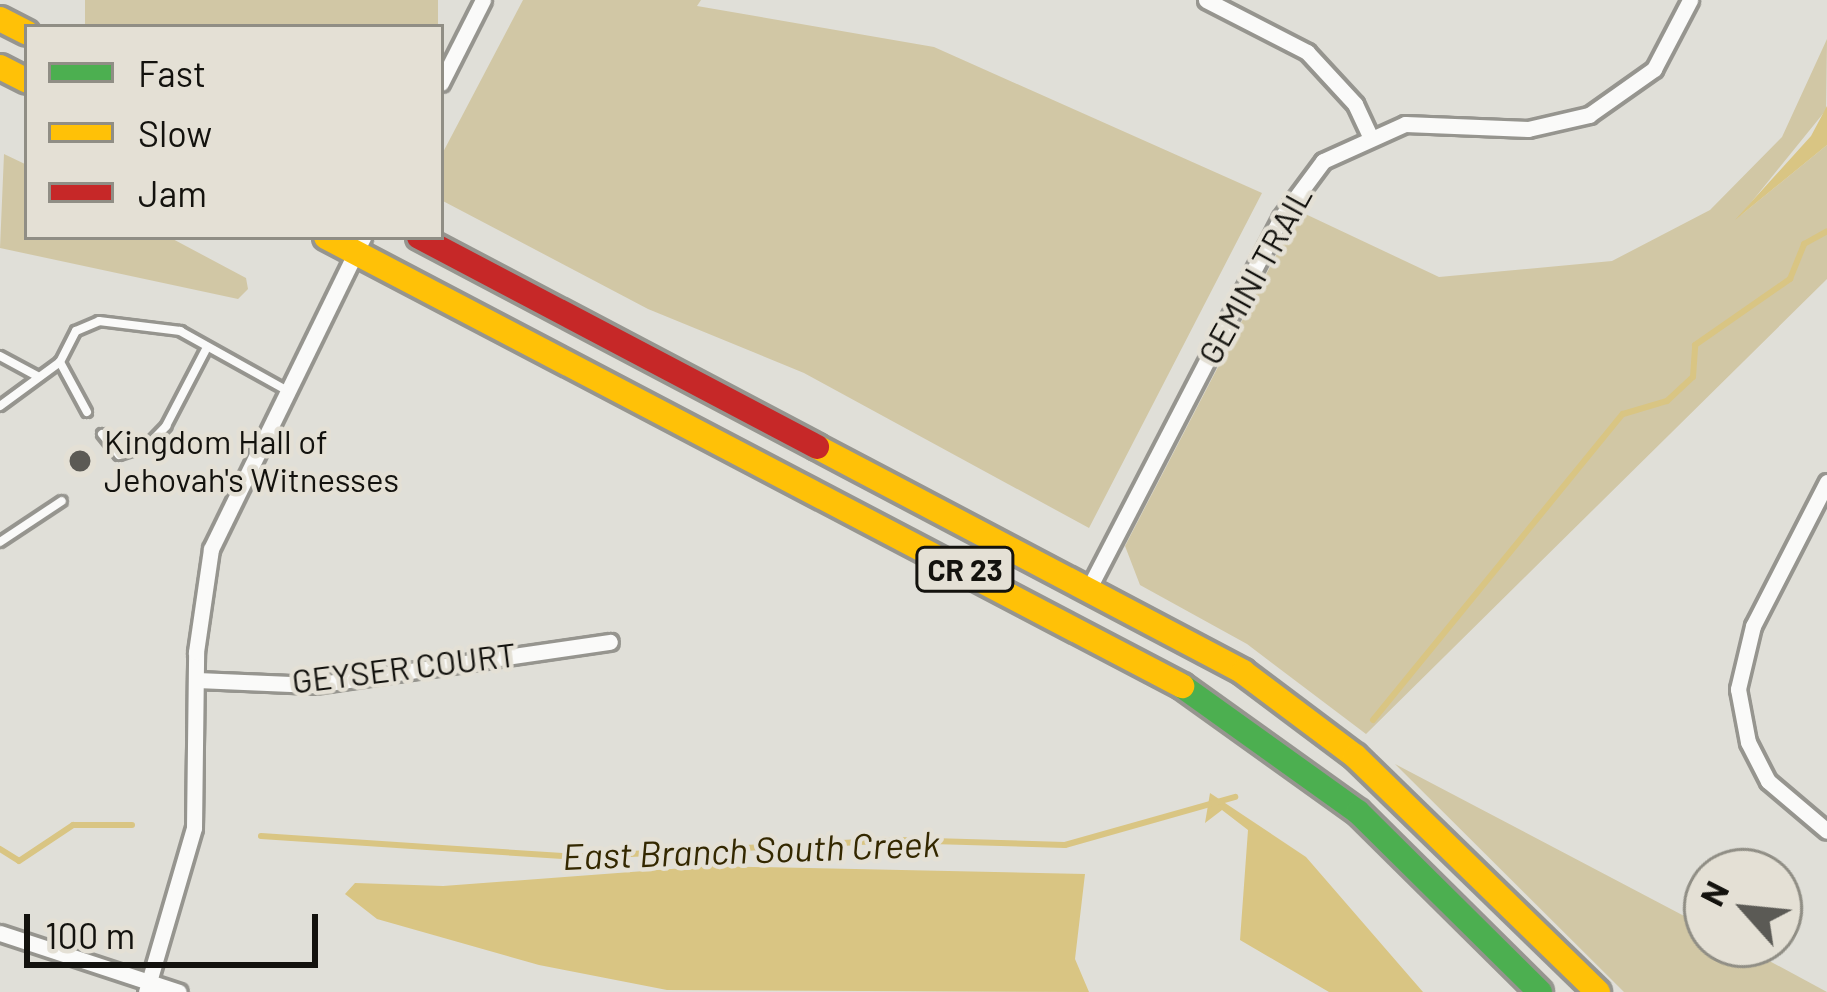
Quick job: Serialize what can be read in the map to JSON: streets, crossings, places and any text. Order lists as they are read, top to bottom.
{
  "streets": {
    "main road": ["CR 23"],
    "street": ["GEMINI TRAIL", "GEYSER COURT"]
  },
  "crossings": [
    ["GEMINI TRAIL", "CR 23"]
  ],
  "water": ["East Branch South Creek"],
  "places": ["Kingdom Hall of Jehovah's Witnesses"],
  "legend": ["Fast", "Slow", "Jam"],
  "scale_bar": "100 m",
  "north": "top left"
}
